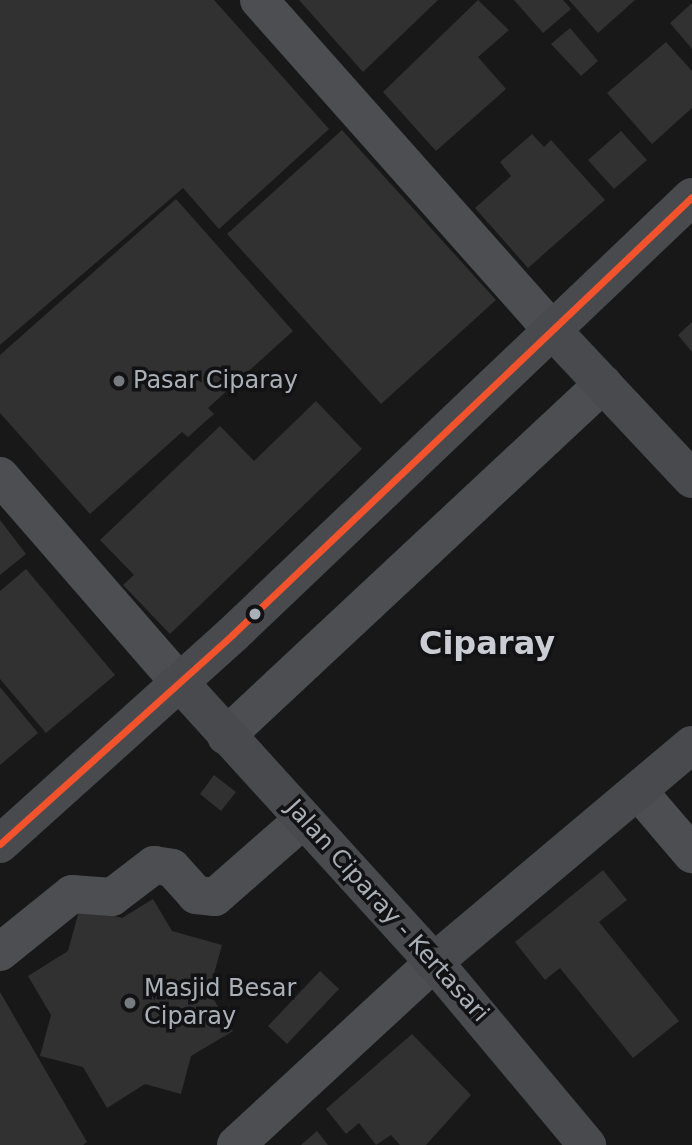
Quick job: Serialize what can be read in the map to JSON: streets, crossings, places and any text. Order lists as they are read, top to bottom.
{
  "streets": {
    "main road": ["Jalan Ciparay - Kertasari"]
  },
  "districts": ["Ciparay"],
  "places": ["Pasar Ciparay", "Masjid Besar Ciparay"]
}
